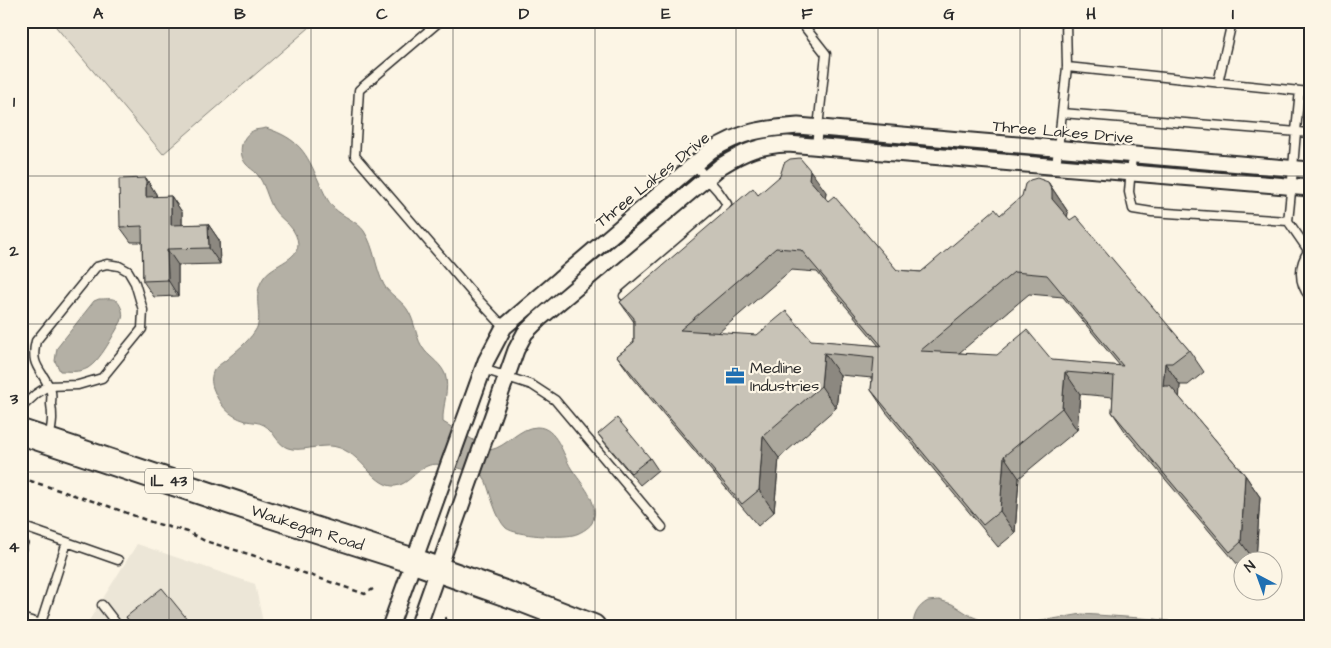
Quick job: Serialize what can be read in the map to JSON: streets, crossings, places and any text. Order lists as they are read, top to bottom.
{
  "streets": {
    "main road": ["IL 43", "Waukegan Road"],
    "street": ["Three Lakes Drive"]
  },
  "crossings": [
    ["Three Lakes Drive", "Waukegan Road"]
  ],
  "places": {
    "office": ["Medline Industries"]
  },
  "north": "top left",
  "grid": {
    "columns": [
      "A",
      "B",
      "C",
      "D",
      "E",
      "F",
      "G",
      "H",
      "I"
    ],
    "rows": [
      "1",
      "2",
      "3",
      "4"
    ]
  }
}
